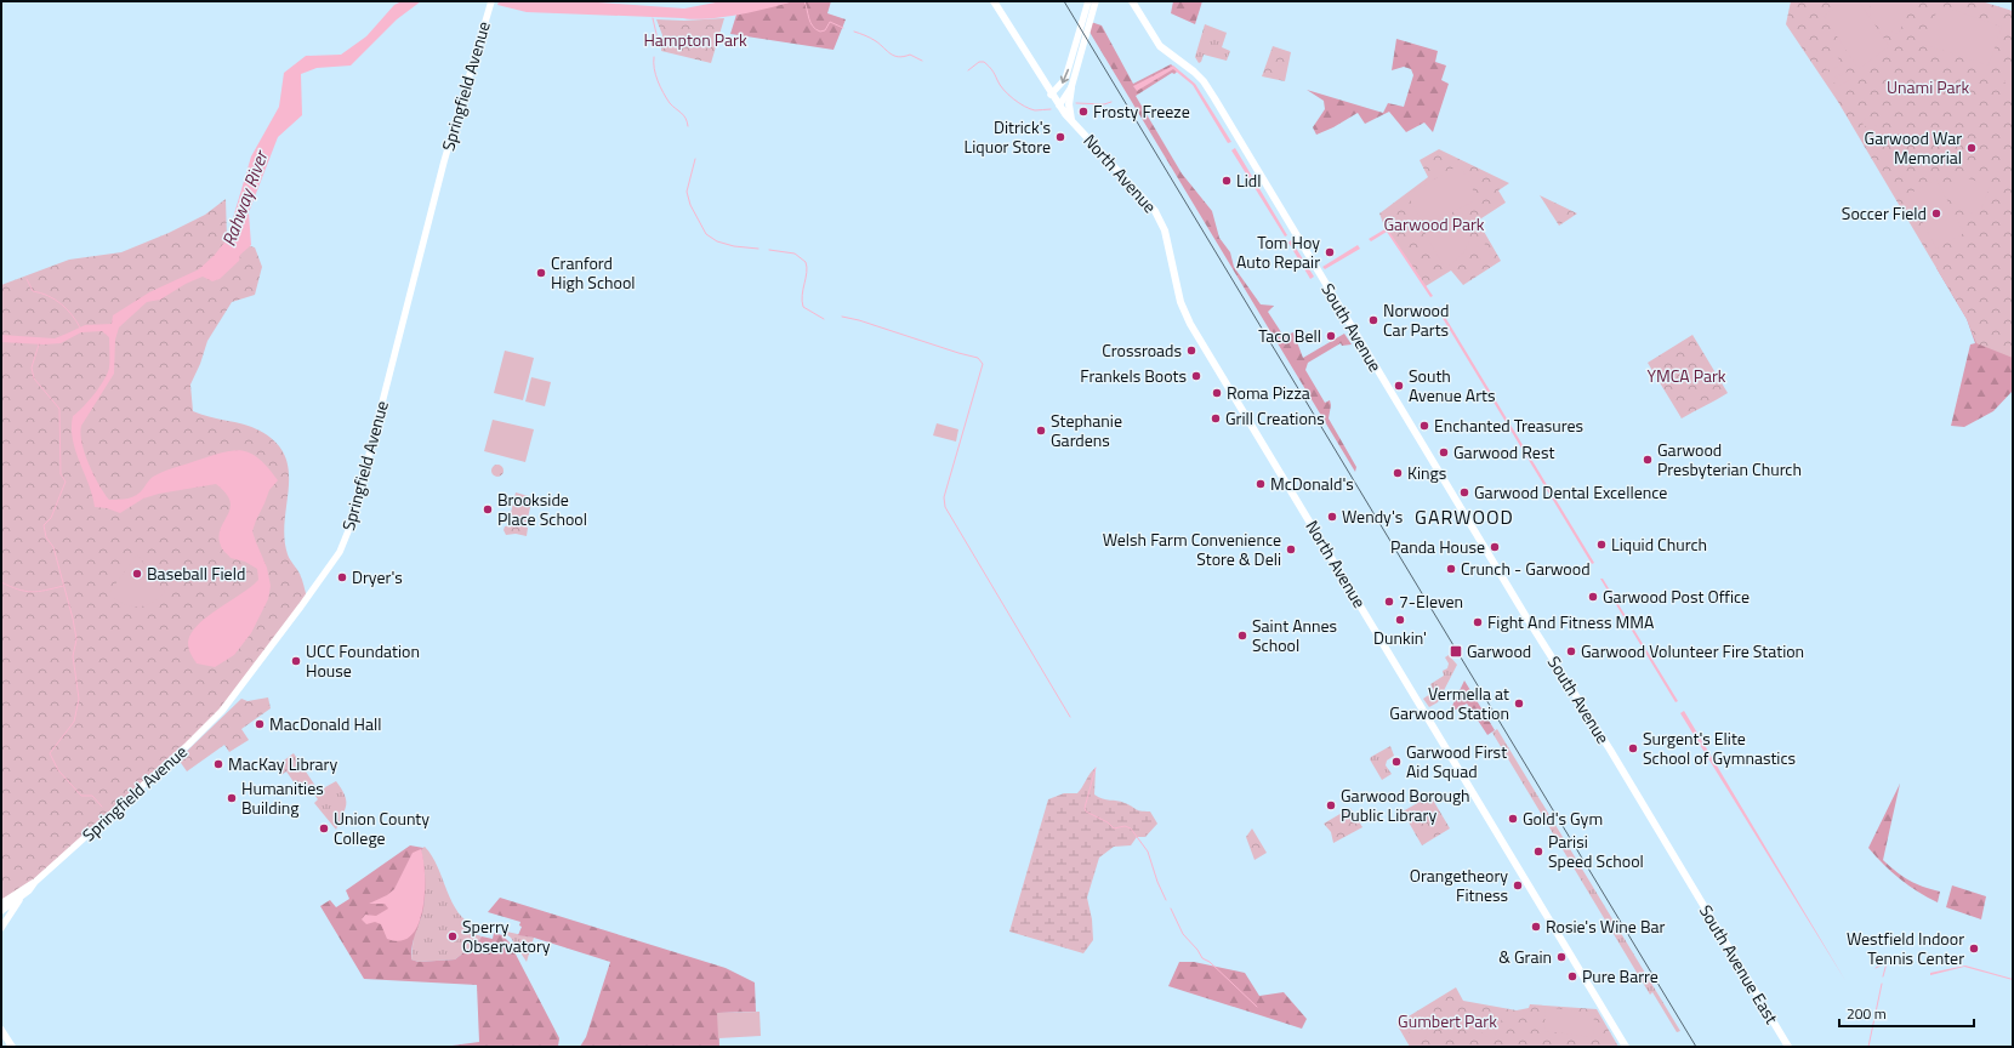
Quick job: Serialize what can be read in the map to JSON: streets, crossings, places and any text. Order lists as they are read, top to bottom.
{
  "streets": {
    "main road": ["North Avenue", "South Avenue", "South Avenue East"],
    "street": ["Springfield Avenue"]
  },
  "crossings": [
    ["South Avenue", "South Avenue East"]
  ],
  "districts": ["GARWOOD"],
  "water": ["Rahway River"],
  "parks": [
    "Hampton Park",
    "Unami Park",
    "Garwood Park",
    "YMCA Park",
    "Gumbert Park"
  ],
  "places": {
    "other": [
      "Frosty Freeze",
      "Ditrick's Liquor Store",
      "Garwood War Memorial",
      "Lidl",
      "Soccer Field",
      "Tom Hoy Auto Repair",
      "Cranford High School",
      "Norwood Car Parts",
      "Taco Bell",
      "Crossroads",
      "Frankels Boots",
      "South Avenue Arts",
      "Roma Pizza",
      "Grill Creations",
      "Enchanted Treasures",
      "Stephanie Gardens",
      "Garwood Rest",
      "Garwood Presbyterian Church",
      "Kings",
      "McDonald's",
      "Garwood Dental Excellence",
      "Brookside Place School",
      "Wendy's",
      "Liquid Church",
      "Panda House",
      "Welsh Farm Convenience Store & Deli",
      "Crunch - Garwood",
      "Baseball Field",
      "Dryer's",
      "Garwood Post Office",
      "7-Eleven",
      "Dunkin'",
      "Fight And Fitness MMA",
      "Saint Annes School",
      "Garwood Volunteer Fire Station",
      "UCC Foundation House",
      "Vermella at Garwood Station",
      "MacDonald Hall",
      "Surgent's Elite School of Gymnastics",
      "Garwood First Aid Squad",
      "MacKay Library",
      "Humanities Building",
      "Garwood Borough Public Library",
      "Gold's Gym",
      "Union County College",
      "Parisi Speed School",
      "Orangetheory Fitness",
      "Rosie's Wine Bar",
      "Sperry Observatory",
      "Westfield Indoor Tennis Center",
      "& Grain",
      "Pure Barre"
    ],
    "transit": ["Garwood"]
  },
  "scale_bar": "200 m"
}
